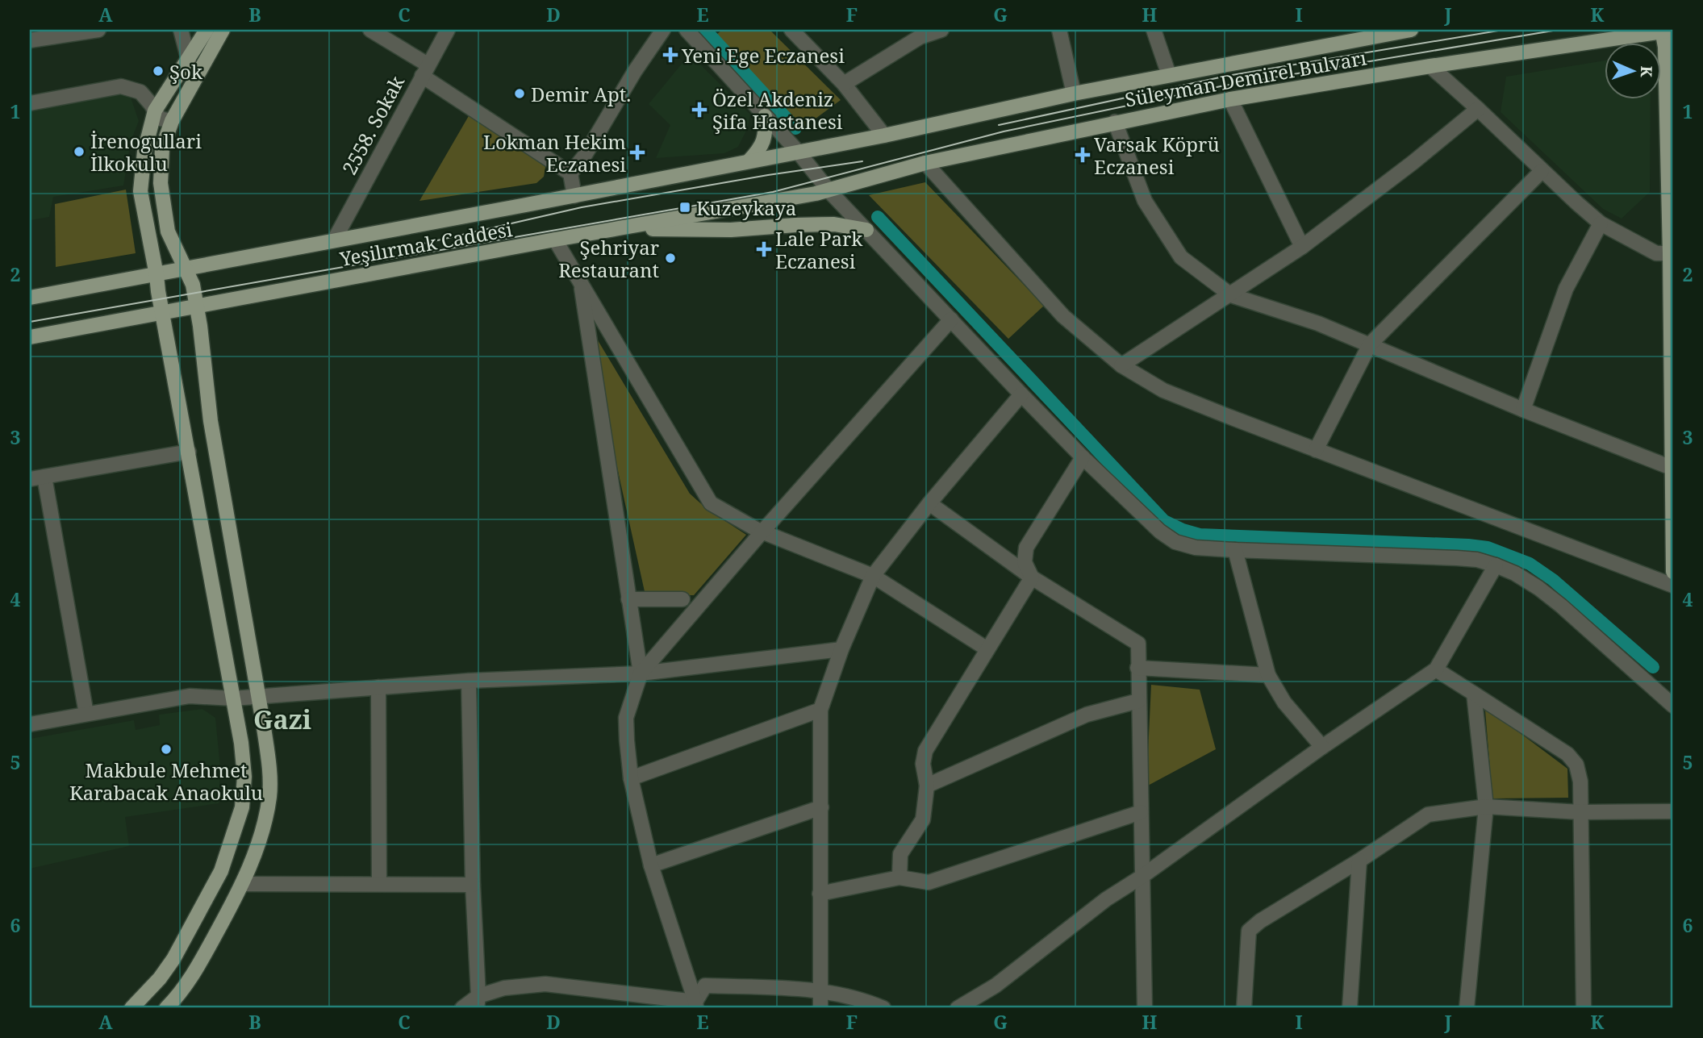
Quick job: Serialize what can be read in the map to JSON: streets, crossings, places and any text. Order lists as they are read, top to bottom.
{
  "streets": {
    "main road": ["Süleyman Demirel Bulvarı", "Yeşilırmak Caddesi"],
    "street": ["2558. Sokak"]
  },
  "crossings": [
    ["Süleyman Demirel Bulvarı", "Yeşilırmak Caddesi"],
    ["2558. Sokak", "Yeşilırmak Caddesi"]
  ],
  "districts": ["Gazi"],
  "places": {
    "health": [
      "Yeni Ege Eczanesi",
      "Özel Akdeniz Şifa Hastanesi",
      "Lokman Hekim Eczanesi",
      "Varsak Köprü Eczanesi",
      "Lale Park Eczanesi"
    ],
    "other": [
      "Şok",
      "Demir Apt.",
      "İrenogullari İlkokulu",
      "Şehriyar Restaurant",
      "Makbule Mehmet Karabacak Anaokulu"
    ],
    "transit": ["Kuzeykaya"]
  },
  "north": "right",
  "grid": {
    "columns": [
      "A",
      "B",
      "C",
      "D",
      "E",
      "F",
      "G",
      "H",
      "I",
      "J",
      "K"
    ],
    "rows": [
      "1",
      "2",
      "3",
      "4",
      "5",
      "6"
    ]
  }
}
